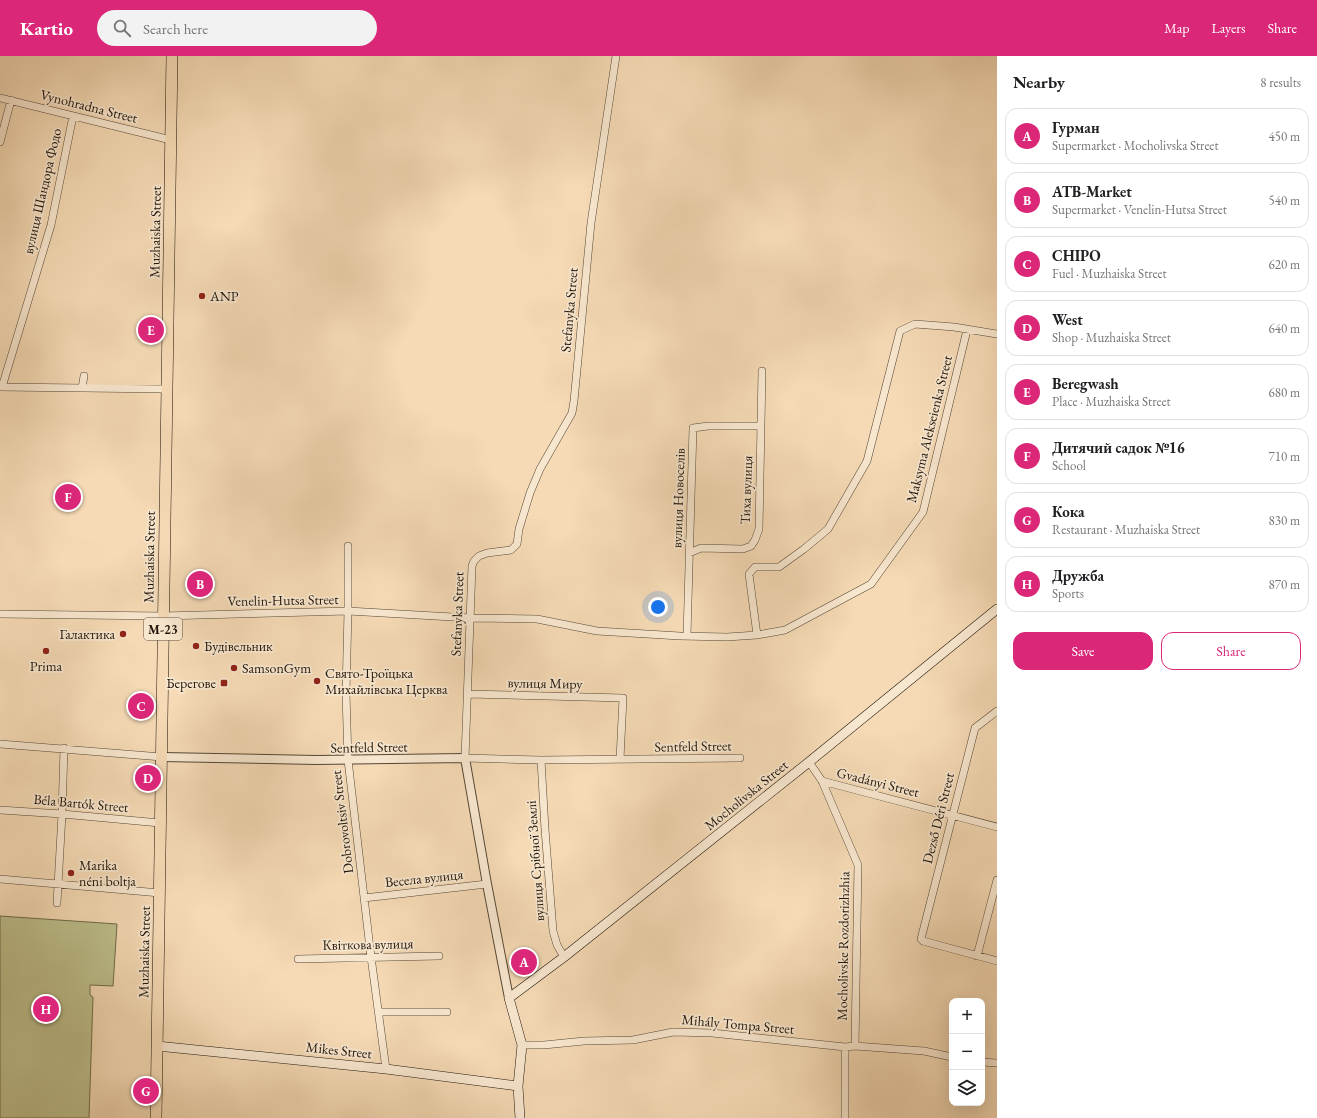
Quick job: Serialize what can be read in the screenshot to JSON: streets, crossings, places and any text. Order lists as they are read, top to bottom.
{
  "streets": {
    "highway": ["Muzhaiska Street", "М-23"],
    "main road": ["Stefanyka Street", "Mocholivska Street", "Mikes Street"],
    "street": [
      "Vynohradna Street",
      "вулиця Шандора Фодо",
      "Maksyma Alekseienka Street",
      "Тиха вулиця",
      "вулиця Новоселів",
      "Venelin-Hutsa Street",
      "вулиця Миру",
      "Sentfeld Street",
      "Gvadányi Street",
      "Béla Bartók Street",
      "Dezső Déri Street",
      "Dobrovoltsiv Street",
      "вулиця Срібної Землі",
      "Весела вулиця",
      "Квіткова вулиця",
      "Mocholivske Rozdorizhzhia",
      "Mihály Tompa Street"
    ]
  },
  "crossings": [
    ["Vynohradna Street", "вулиця Шандора Фодо"],
    ["Vynohradna Street", "Muzhaiska Street"],
    ["Vynohradna Street", "М-23"],
    ["Muzhaiska Street", "Venelin-Hutsa Street"],
    ["Muzhaiska Street", "М-23"],
    ["Muzhaiska Street", "Sentfeld Street"],
    ["Muzhaiska Street", "Béla Bartók Street"],
    ["Muzhaiska Street", "Mikes Street"],
    ["Stefanyka Street", "Maksyma Alekseienka Street"],
    ["Stefanyka Street", "Venelin-Hutsa Street"],
    ["Stefanyka Street", "вулиця Миру"],
    ["Stefanyka Street", "Sentfeld Street"],
    ["Stefanyka Street", "Mocholivska Street"],
    ["Stefanyka Street", "Весела вулиця"],
    ["Stefanyka Street", "Mihály Tompa Street"],
    ["Stefanyka Street", "Mikes Street"],
    ["Maksyma Alekseienka Street", "вулиця Новоселів"],
    ["Maksyma Alekseienka Street", "Venelin-Hutsa Street"],
    ["Тиха вулиця", "вулиця Новоселів"],
    ["Venelin-Hutsa Street", "Dobrovoltsiv Street"],
    ["вулиця Миру", "Sentfeld Street"],
    ["Sentfeld Street", "Dobrovoltsiv Street"],
    ["Sentfeld Street", "вулиця Срібної Землі"],
    ["Gvadányi Street", "Dezső Déri Street"],
    ["Gvadányi Street", "Mocholivske Rozdorizhzhia"],
    ["Mocholivska Street", "вулиця Срібної Землі"],
    ["Mocholivska Street", "Mocholivske Rozdorizhzhia"],
    ["Dobrovoltsiv Street", "Весела вулиця"],
    ["Dobrovoltsiv Street", "Квіткова вулиця"],
    ["Dobrovoltsiv Street", "Mikes Street"],
    ["Mocholivske Rozdorizhzhia", "Mihály Tompa Street"]
  ],
  "places": {
    "other": [
      "ANP",
      "Галактика",
      "Будівельник",
      "Prima",
      "SamsonGym",
      "Свято-Троїцька Михайлівська Церква",
      "Marika néni boltja"
    ],
    "transit": ["Берегове"]
  },
  "page": {
    "header": "Kartio",
    "search": "Search here",
    "nav": ["Map", "Layers", "Share"],
    "heading": ["Nearby", "8 results"],
    "list": [
      {
        "mark": "A",
        "name": "Гурман",
        "note": "Supermarket · Mocholivska Street",
        "value": "450 m"
      },
      {
        "mark": "B",
        "name": "ATB-Market",
        "note": "Supermarket · Venelin-Hutsa Street",
        "value": "540 m"
      },
      {
        "mark": "C",
        "name": "CHIPO",
        "note": "Fuel · Muzhaiska Street",
        "value": "620 m"
      },
      {
        "mark": "D",
        "name": "West",
        "note": "Shop · Muzhaiska Street",
        "value": "640 m"
      },
      {
        "mark": "E",
        "name": "Beregwash",
        "note": "Place · Muzhaiska Street",
        "value": "680 m"
      },
      {
        "mark": "F",
        "name": "Дитячий садок №16",
        "note": "School",
        "value": "710 m"
      },
      {
        "mark": "G",
        "name": "Кока",
        "note": "Restaurant · Muzhaiska Street",
        "value": "830 m"
      },
      {
        "mark": "H",
        "name": "Дружба",
        "note": "Sports",
        "value": "870 m"
      }
    ],
    "pins": [
      "E",
      "F",
      "B",
      "C",
      "D",
      "A",
      "H",
      "G"
    ],
    "buttons": ["Save", "Share"],
    "map_buttons": ["+", "−"]
  }
}
